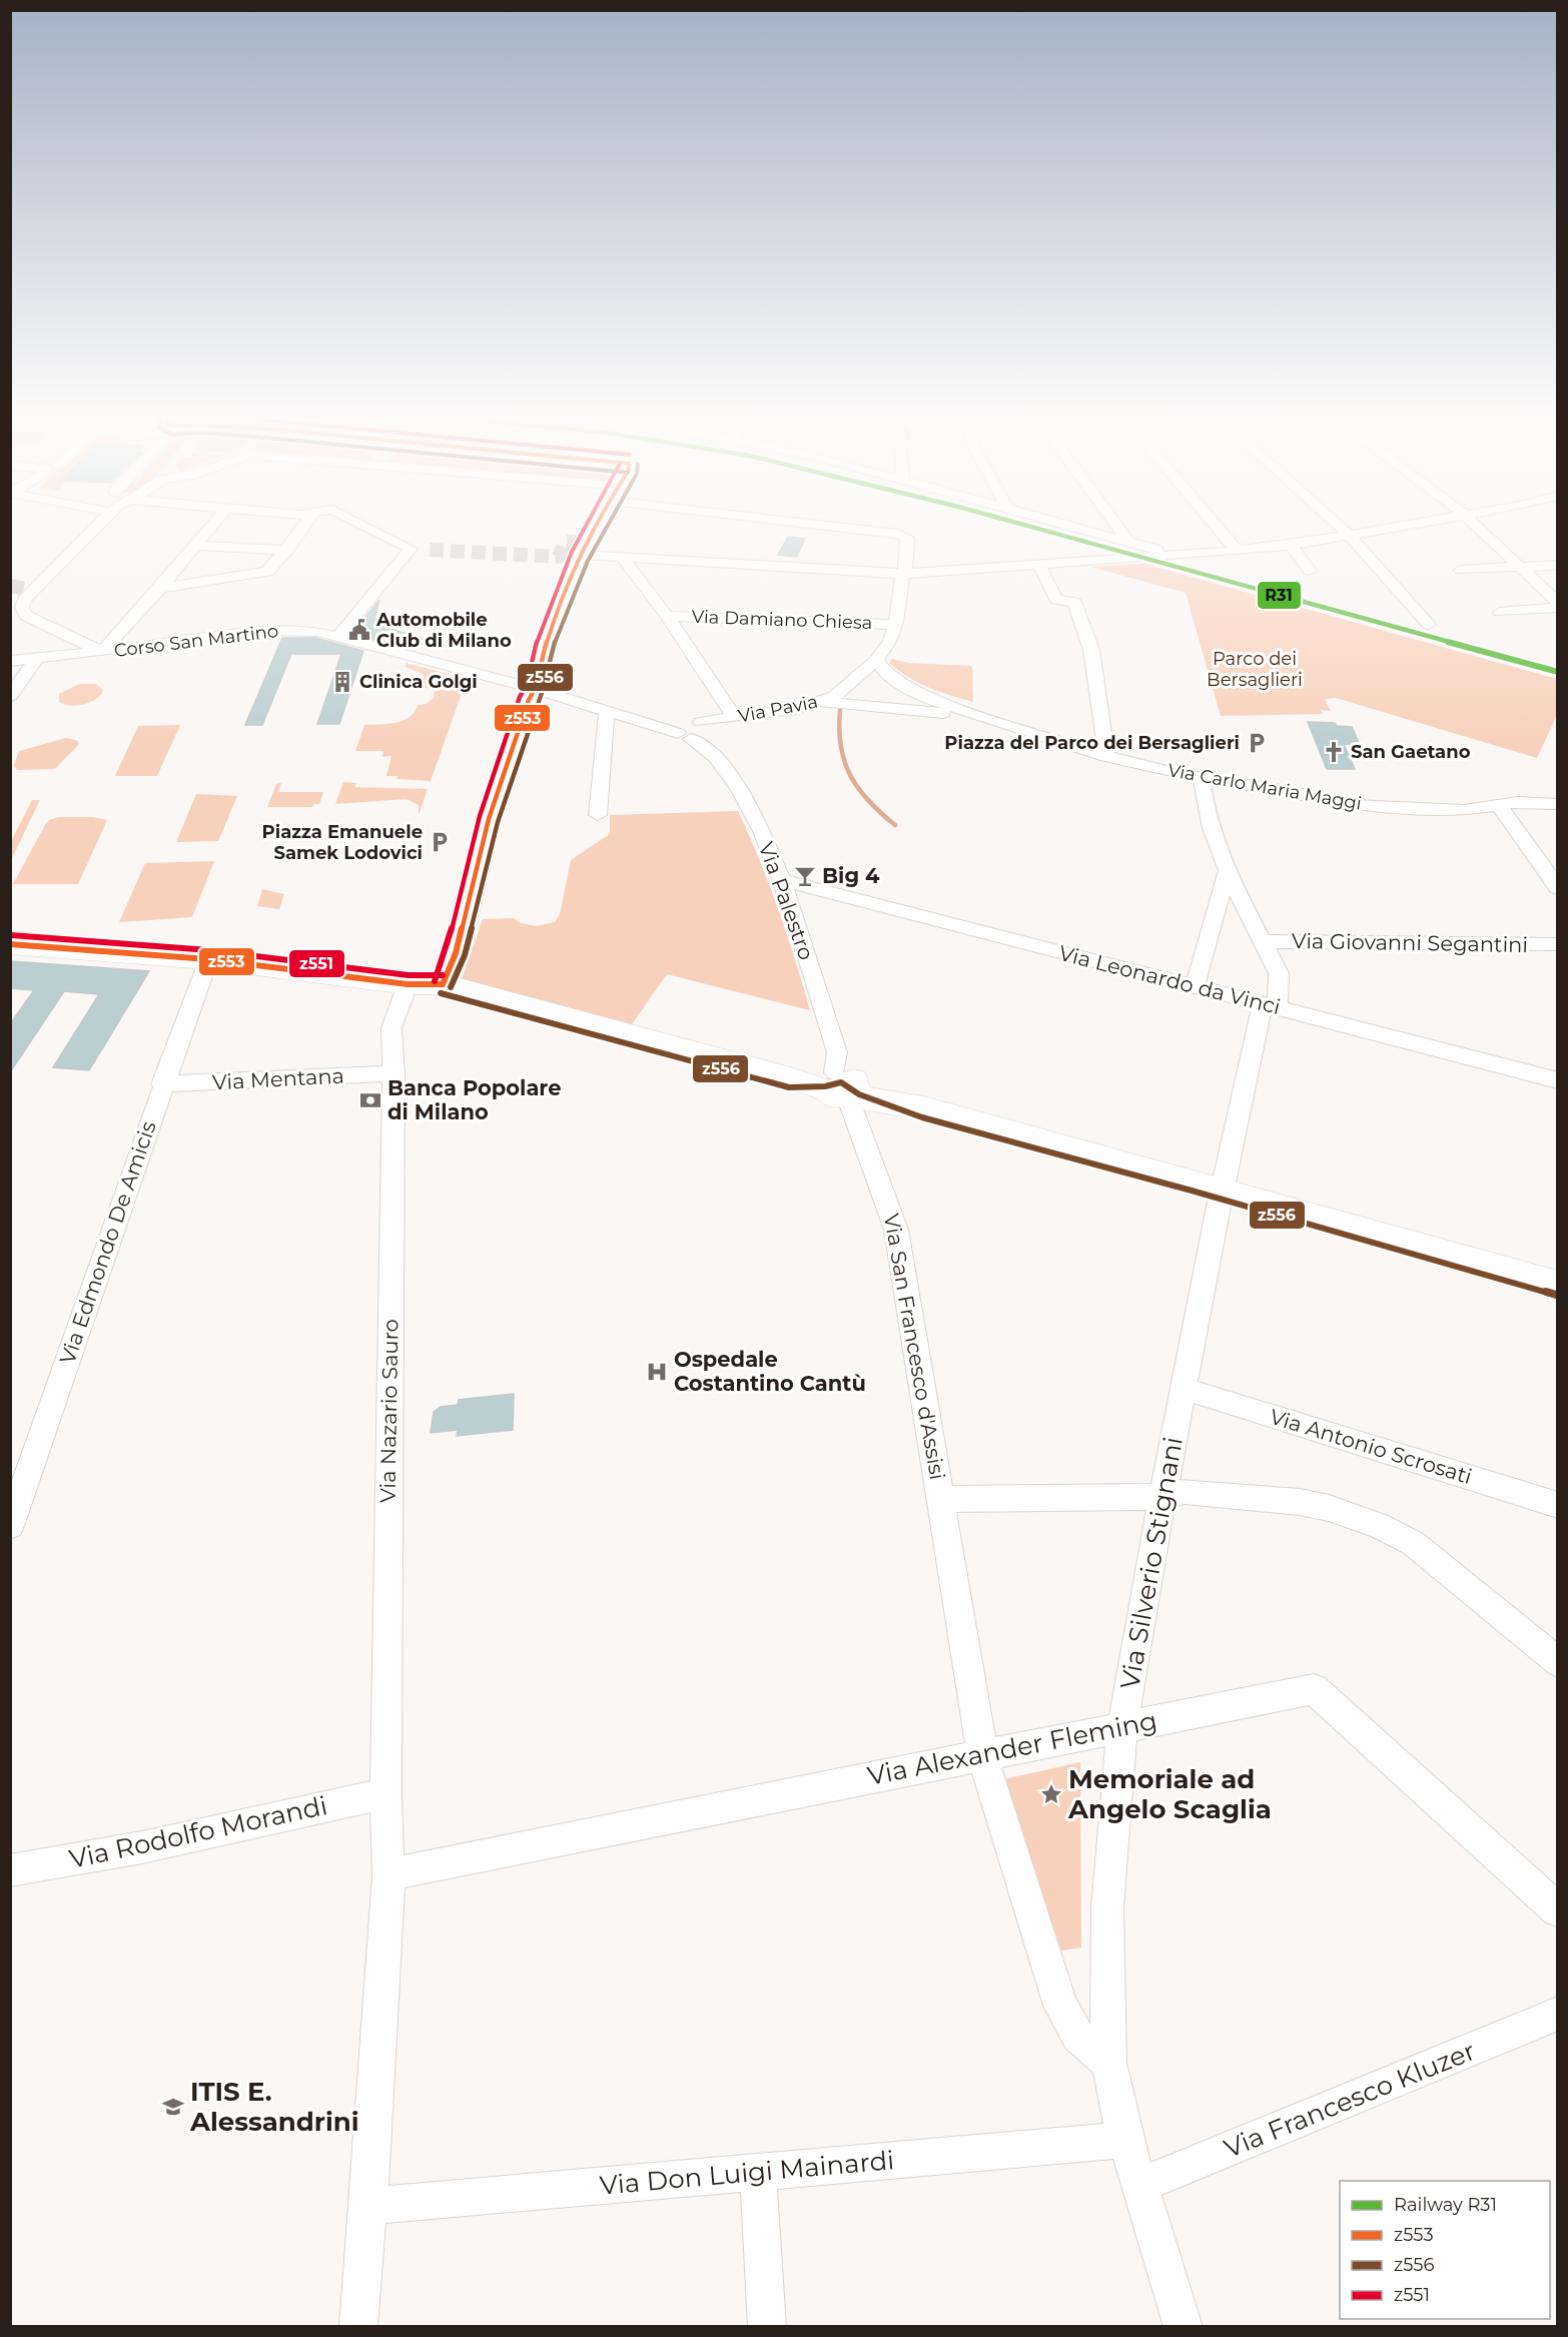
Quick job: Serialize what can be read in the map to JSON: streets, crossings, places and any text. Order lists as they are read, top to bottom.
{
  "streets": {
    "street": [
      "Via Damiano Chiesa",
      "Corso San Martino",
      "Via Pavia",
      "Via Carlo Maria Maggi",
      "Via Palestro",
      "Via Giovanni Segantini",
      "Via Leonardo da Vinci",
      "Via Mentana",
      "Via Edmondo De Amicis",
      "Via San Francesco d'Assisi",
      "Via Nazario Sauro",
      "Via Antonio Scrosati",
      "Via Silverio Stignani",
      "Via Alexander Fleming",
      "Via Rodolfo Morandi",
      "Via Francesco Kluzer",
      "Via Don Luigi Mainardi"
    ]
  },
  "crossings": [
    ["Via Damiano Chiesa", "Via Pavia"],
    ["Corso San Martino", "Via Pavia"],
    ["Via Pavia", "Via Carlo Maria Maggi"],
    ["Via Pavia", "Via Palestro"],
    ["Via Carlo Maria Maggi", "Via Silverio Stignani"],
    ["Via Palestro", "Via Leonardo da Vinci"],
    ["Via Palestro", "Via San Francesco d'Assisi"],
    ["Via Giovanni Segantini", "Via Silverio Stignani"],
    ["Via Leonardo da Vinci", "Via Silverio Stignani"],
    ["Via Mentana", "Via Edmondo De Amicis"],
    ["Via Mentana", "Via Nazario Sauro"],
    ["Via San Francesco d'Assisi", "Via Silverio Stignani"],
    ["Via San Francesco d'Assisi", "Via Alexander Fleming"],
    ["Via Nazario Sauro", "Via Alexander Fleming"],
    ["Via Nazario Sauro", "Via Rodolfo Morandi"],
    ["Via Nazario Sauro", "Via Don Luigi Mainardi"],
    ["Via Antonio Scrosati", "Via Silverio Stignani"],
    ["Via Silverio Stignani", "Via Alexander Fleming"],
    ["Via Silverio Stignani", "Via Francesco Kluzer"],
    ["Via Silverio Stignani", "Via Don Luigi Mainardi"]
  ],
  "parks": ["Parco dei Bersaglieri"],
  "places": {
    "public building": ["Automobile Club di Milano"],
    "building": ["Clinica Golgi"],
    "parking": ["Piazza del Parco dei Bersaglieri", "Piazza Emanuele Samek Lodovici"],
    "church": ["San Gaetano"],
    "bar": ["Big 4"],
    "bank": ["Banca Popolare di Milano"],
    "hospital": ["Ospedale Costantino Cantù"],
    "place": ["Memoriale ad Angelo Scaglia"],
    "school or university": ["ITIS E. Alessandrini"]
  },
  "lines": [
    "rail line R31",
    "transit line z553",
    "transit line z556",
    "transit line z551"
  ],
  "legend": [
    "Railway R31",
    "z553",
    "z556",
    "z551"
  ]
}
